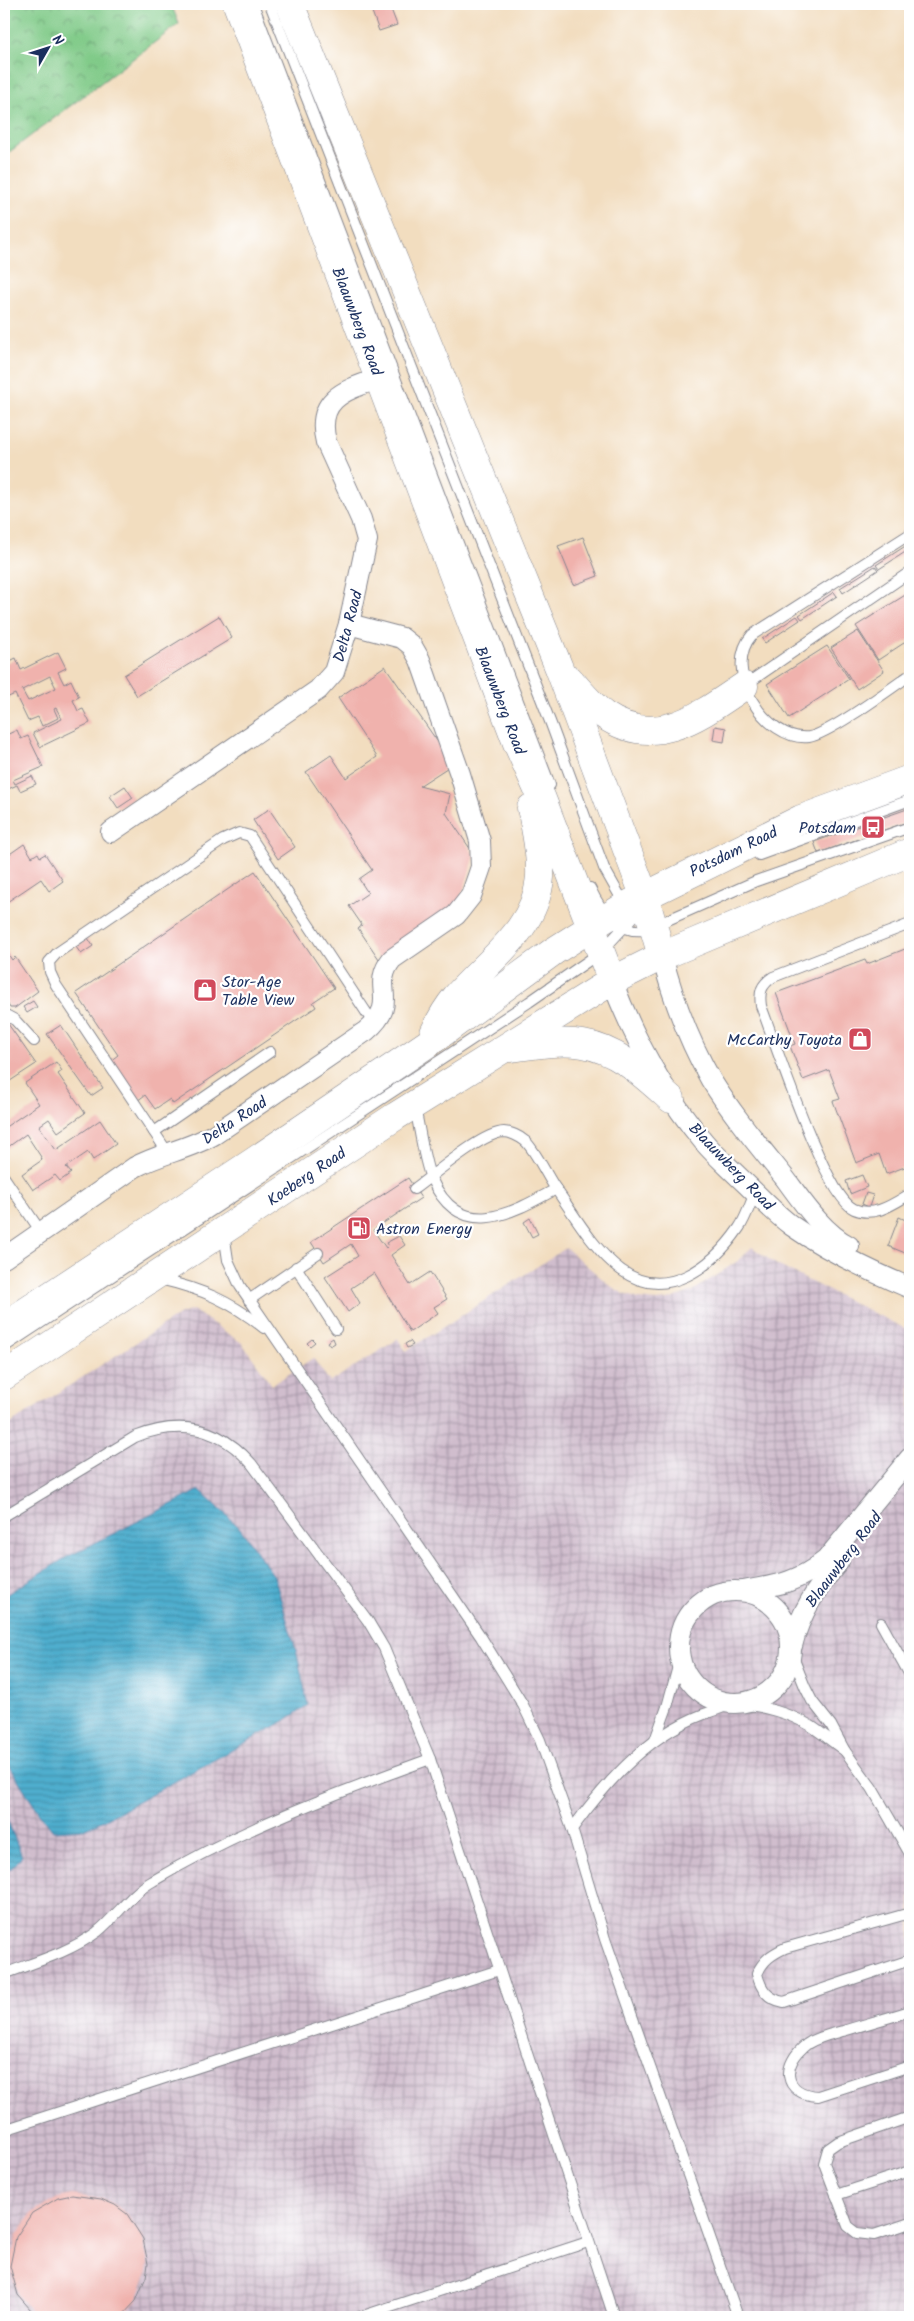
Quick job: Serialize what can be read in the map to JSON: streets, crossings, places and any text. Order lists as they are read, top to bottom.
{
  "streets": {
    "main road": ["Blaauwberg Road", "Potsdam Road", "Koeberg Road"],
    "street": ["Delta Road"]
  },
  "crossings": [
    ["Blaauwberg Road", "Delta Road"],
    ["Blaauwberg Road", "Potsdam Road"],
    ["Blaauwberg Road", "Koeberg Road"]
  ],
  "places": {
    "bus stop": ["Potsdam"],
    "shop": ["Stor-Age Table View", "McCarthy Toyota"],
    "fuel station": ["Astron Energy"]
  },
  "north": "top right"
}
